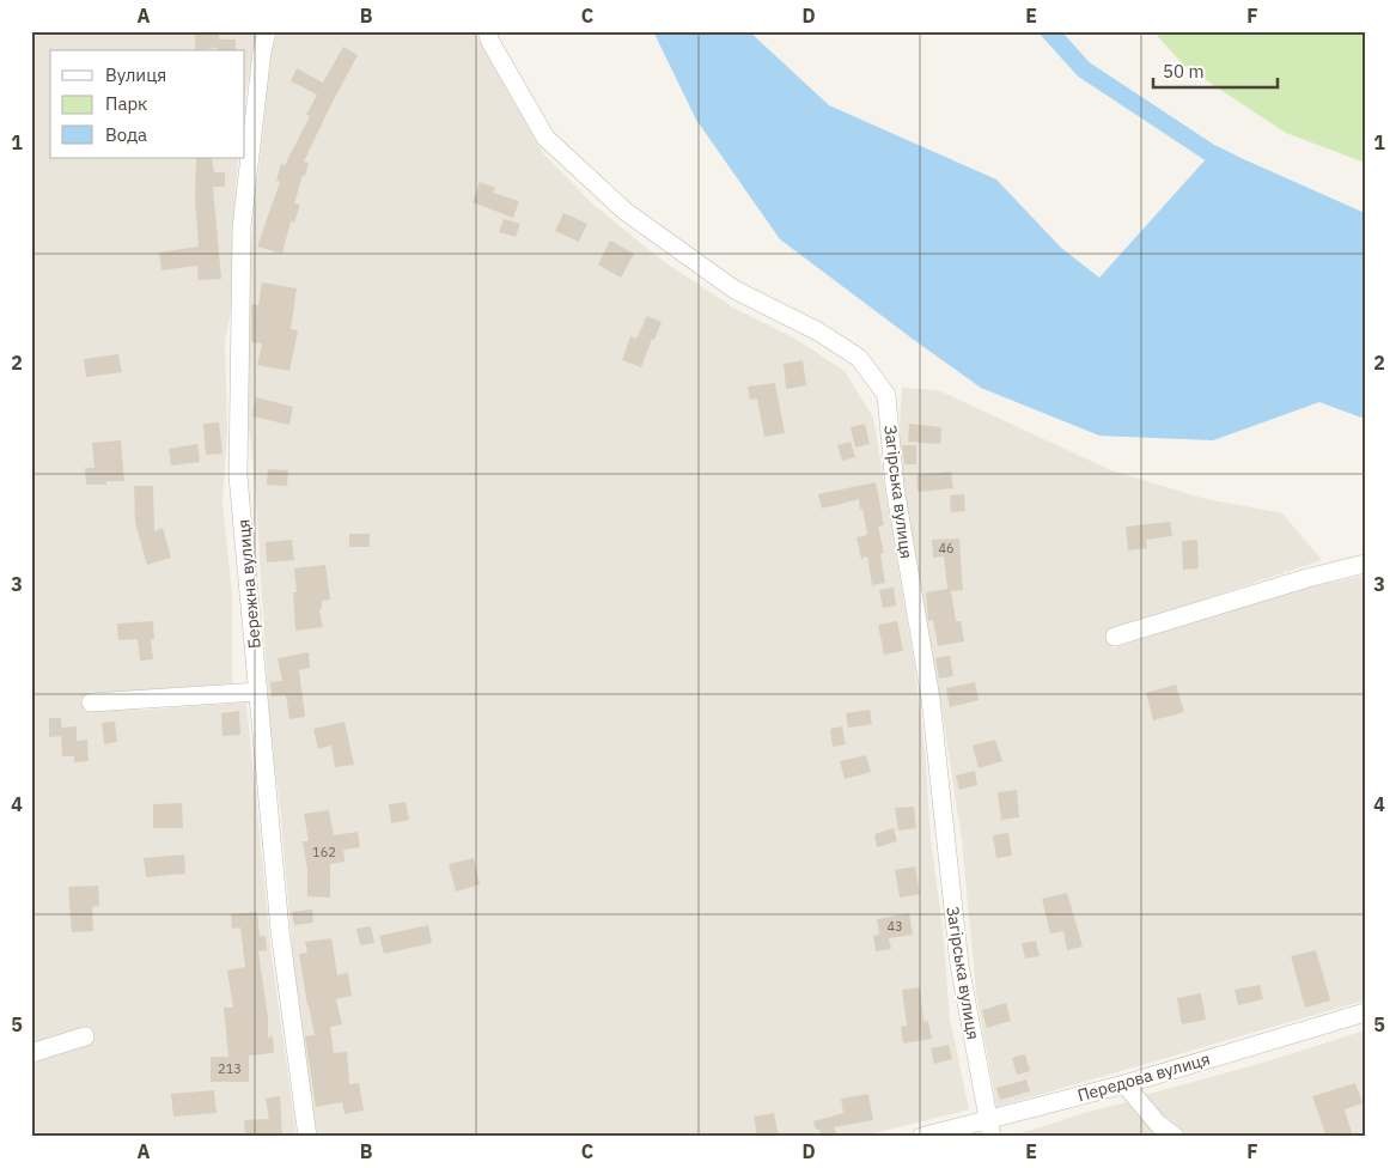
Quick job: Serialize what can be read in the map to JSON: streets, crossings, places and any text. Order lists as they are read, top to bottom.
{
  "streets": {
    "street": ["Загірська вулиця", "Бережна вулиця", "Передова вулиця"]
  },
  "crossings": [
    ["Загірська вулиця", "Передова вулиця"]
  ],
  "house_numbers": [
    "46",
    "162",
    "43",
    "213"
  ],
  "legend": ["Вулиця", "Парк", "Вода"],
  "scale_bar": "50 m",
  "grid": {
    "columns": [
      "A",
      "B",
      "C",
      "D",
      "E",
      "F"
    ],
    "rows": [
      "1",
      "2",
      "3",
      "4",
      "5"
    ]
  }
}
